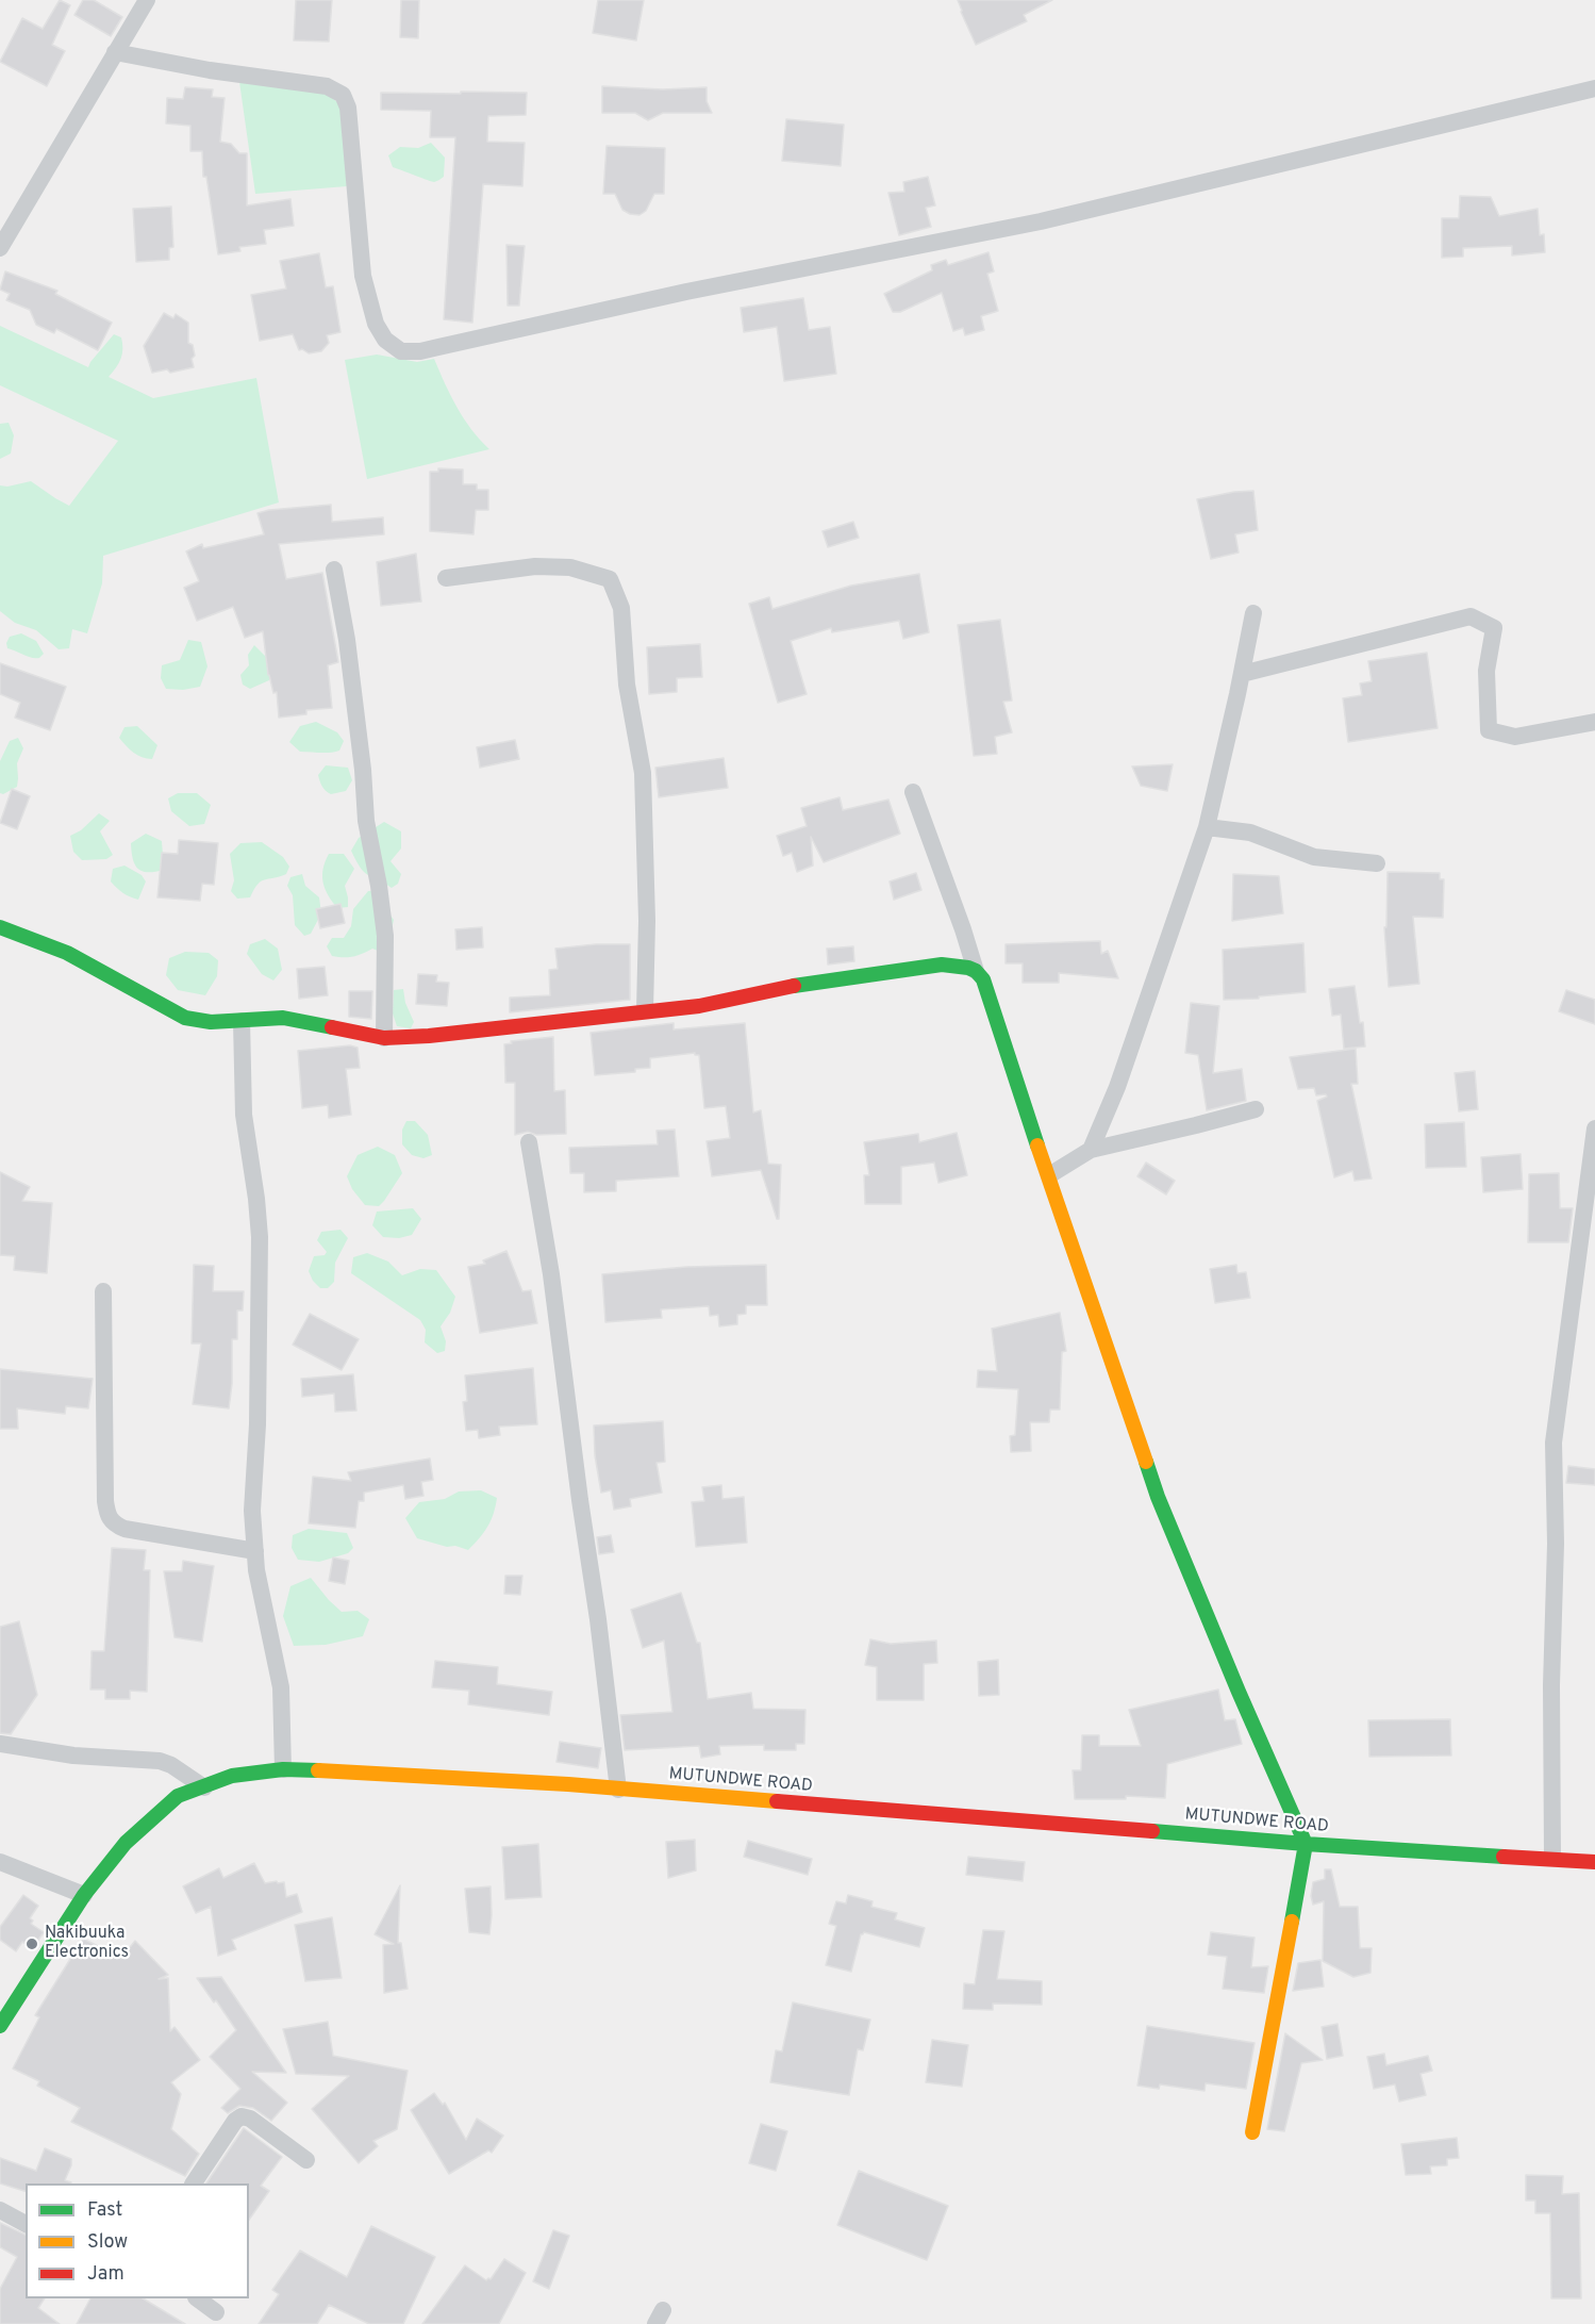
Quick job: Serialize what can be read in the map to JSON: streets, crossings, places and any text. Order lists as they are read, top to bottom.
{
  "streets": {
    "street": ["MUTUNDWE ROAD"]
  },
  "places": ["Nakibuuka Electronics"],
  "legend": ["Fast", "Slow", "Jam"]
}
